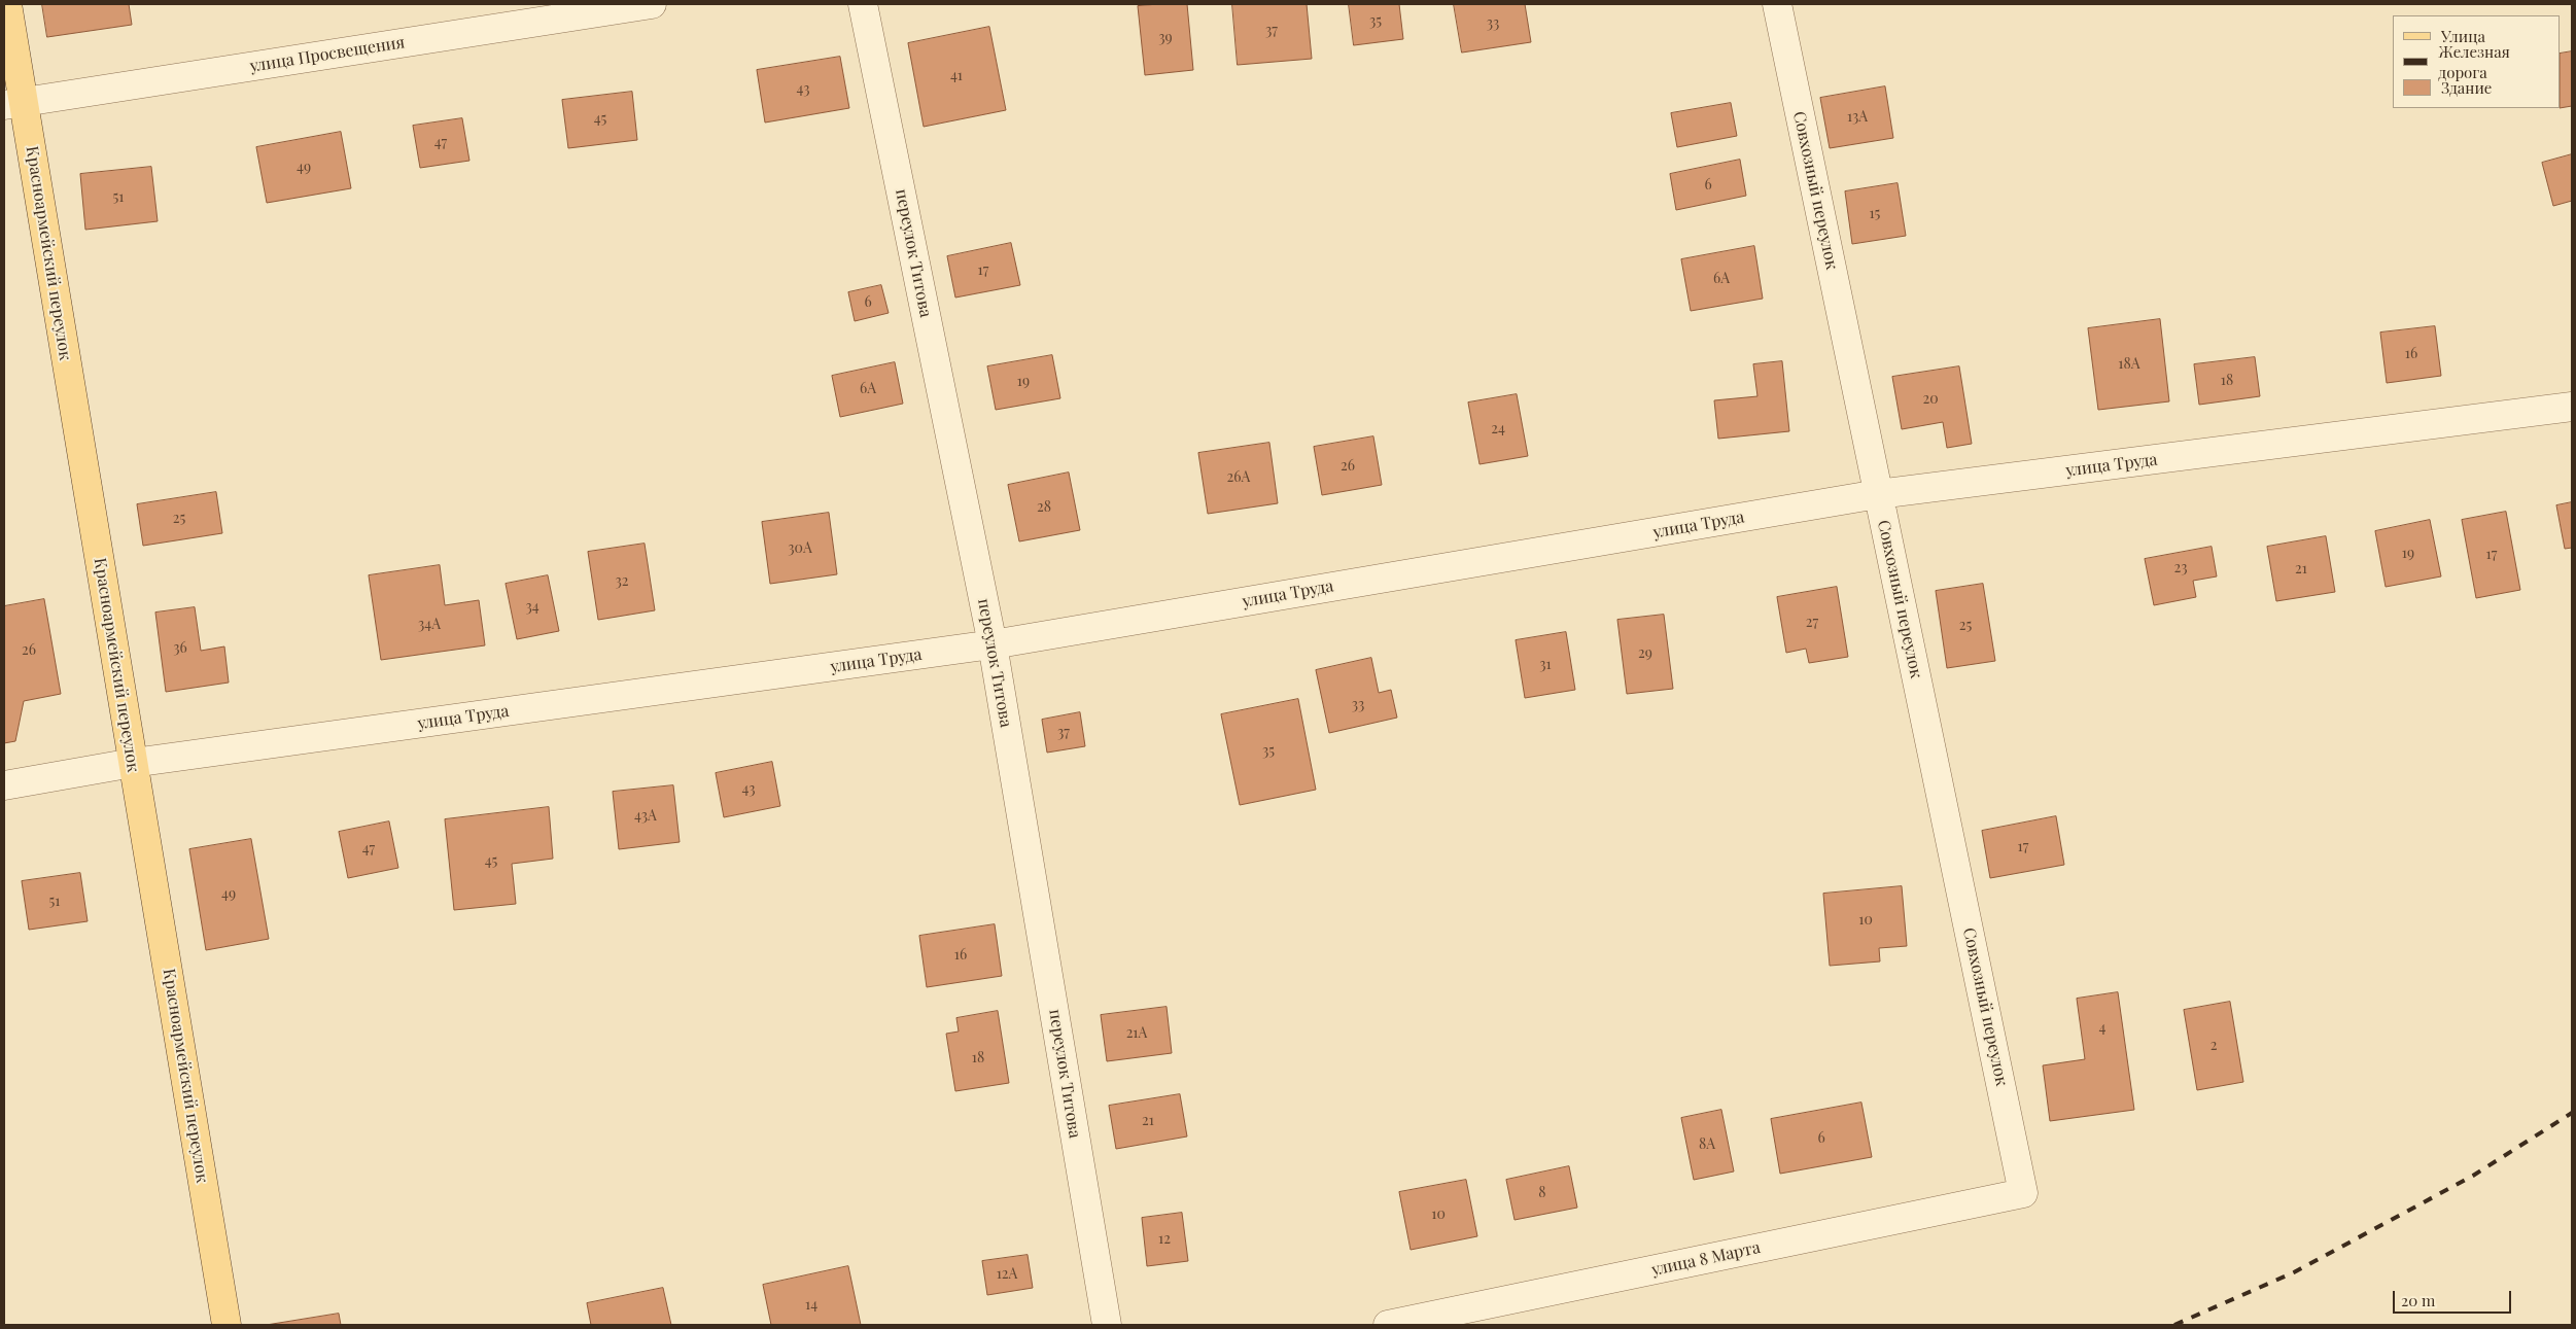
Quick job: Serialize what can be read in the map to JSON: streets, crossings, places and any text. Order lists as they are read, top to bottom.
{
  "streets": {
    "main road": ["Красноармейский переулок"],
    "street": [
      "улица Просвещения",
      "Совхозный переулок",
      "переулок Титова",
      "улица Труда",
      "улица 8 Марта"
    ]
  },
  "crossings": [
    ["улица Просвещения", "Красноармейский переулок"],
    ["Совхозный переулок", "улица Труда"],
    ["Совхозный переулок", "улица 8 Марта"],
    ["Красноармейский переулок", "улица Труда"],
    ["переулок Титова", "улица Труда"]
  ],
  "house_numbers": [
    "35",
    "33",
    "37",
    "39",
    "41",
    "43",
    "13А",
    "45",
    "47",
    "49",
    "6",
    "51",
    "15",
    "17",
    "6А",
    "6",
    "16",
    "18А",
    "18",
    "19",
    "6А",
    "20",
    "24",
    "26",
    "26А",
    "28",
    "25",
    "30А",
    "19",
    "17",
    "23",
    "21",
    "32",
    "34",
    "27",
    "34А",
    "25",
    "36",
    "26",
    "29",
    "31",
    "33",
    "37",
    "35",
    "43",
    "43А",
    "17",
    "47",
    "45",
    "49",
    "51",
    "10",
    "16",
    "4",
    "21А",
    "2",
    "18",
    "21",
    "6",
    "8А",
    "8",
    "10",
    "12",
    "12А",
    "14"
  ],
  "legend": ["Улица", "Железная дорога", "Здание"],
  "scale_bar": "20 m"
}
